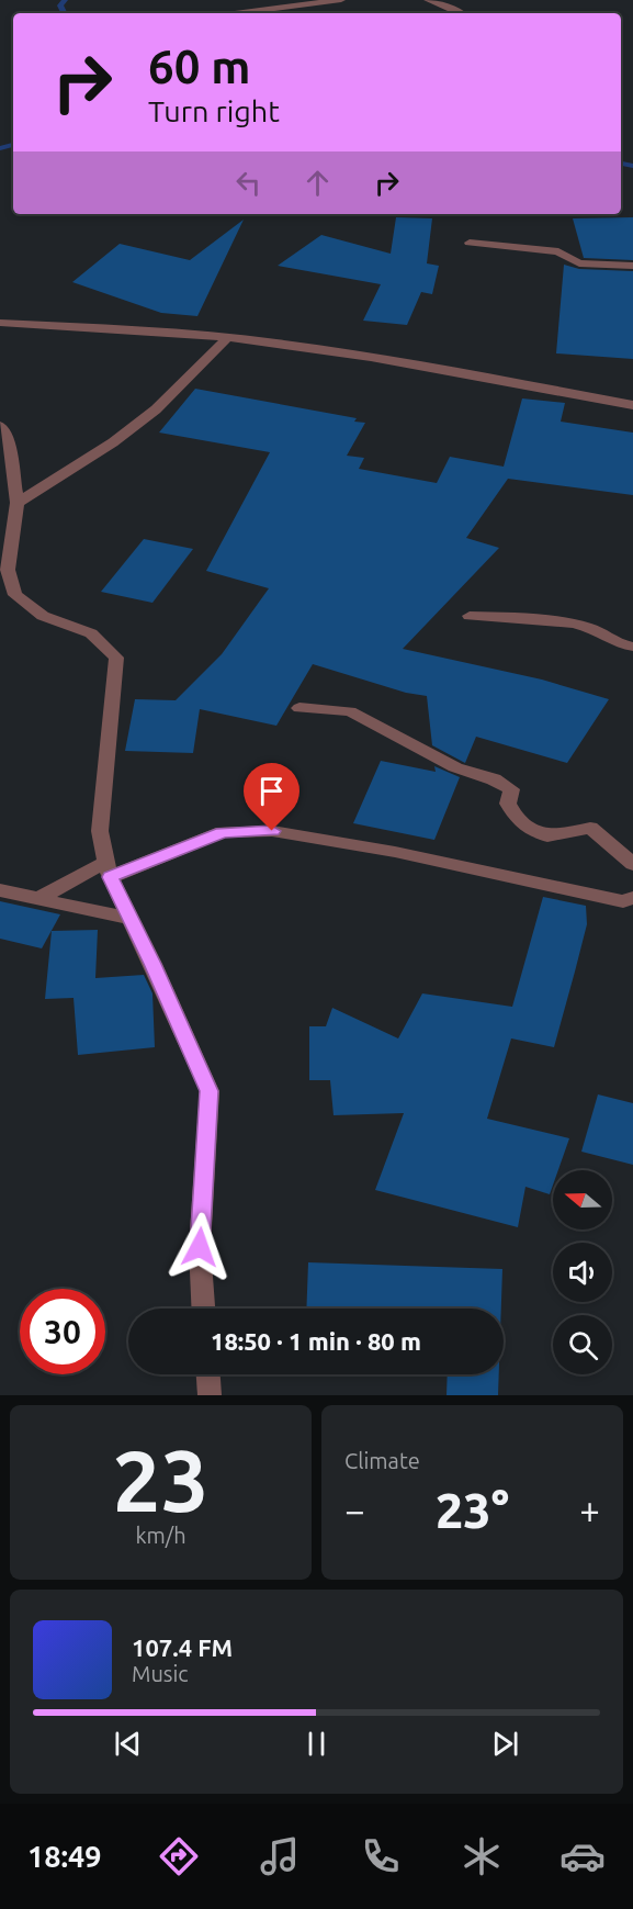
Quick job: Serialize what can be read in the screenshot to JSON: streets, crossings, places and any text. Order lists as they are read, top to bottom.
{
  "north": "left",
  "page": {
    "turn": ["60 m", "Turn right"],
    "limit": "30",
    "trip": "18:50 · 1 min · 80 m",
    "tile": [
      ["23", "km/h"],
      "Climate"
    ],
    "heat": ["−", "23°", "+"],
    "song": ["107.4 FM", "Music"],
    "tabs": "18:49"
  }
}
